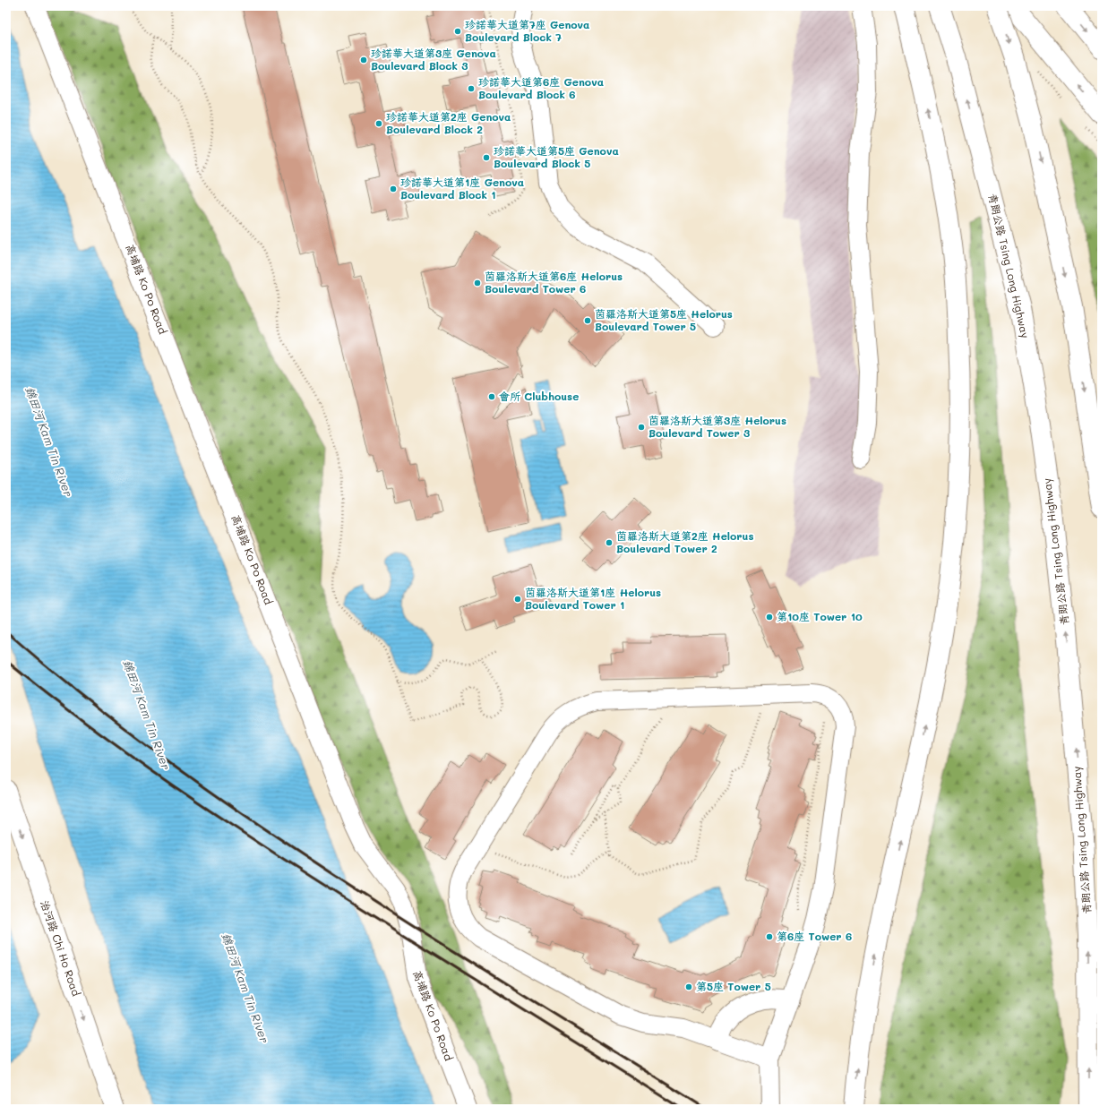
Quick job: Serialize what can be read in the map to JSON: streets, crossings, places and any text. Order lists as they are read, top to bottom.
{
  "streets": {
    "main road": ["青朗公路 Tsing Long Highway"],
    "street": ["高埔路 Ko Po Road", "治河路 Chi Ho Road"]
  },
  "one_way": ["治河路 Chi Ho Road"],
  "water": ["錦田河 Kam Tin River"],
  "places": [
    "珍諾華大道第7座 Genova Boulevard Block 7",
    "珍諾華大道第3座 Genova Boulevard Block 3",
    "珍諾華大道第6座 Genova Boulevard Block 6",
    "珍諾華大道第2座 Genova Boulevard Block 2",
    "珍諾華大道第5座 Genova Boulevard Block 5",
    "珍諾華大道第1座 Genova Boulevard Block 1",
    "茵羅洛斯大道第6座 Helorus Boulevard Tower 6",
    "茵羅洛斯大道第5座 Helorus Boulevard Tower 5",
    "會所 Clubhouse",
    "茵羅洛斯大道第3座 Helorus Boulevard Tower 3",
    "茵羅洛斯大道第2座 Helorus Boulevard Tower 2",
    "茵羅洛斯大道第1座 Helorus Boulevard Tower 1",
    "第10座 Tower 10",
    "第6座 Tower 6",
    "第5座 Tower 5"
  ]
}
